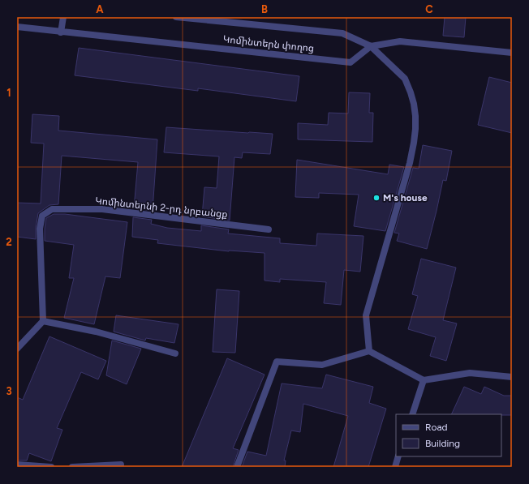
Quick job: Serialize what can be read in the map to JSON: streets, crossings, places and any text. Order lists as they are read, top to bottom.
{
  "streets": {
    "street": ["Կոմինտերն փողոց", "Կոմինտերնի 2-րդ նրբանցք"]
  },
  "places": ["M's house"],
  "legend": ["Road", "Building"],
  "grid": {
    "columns": ["A", "B", "C"],
    "rows": ["1", "2", "3"]
  }
}
